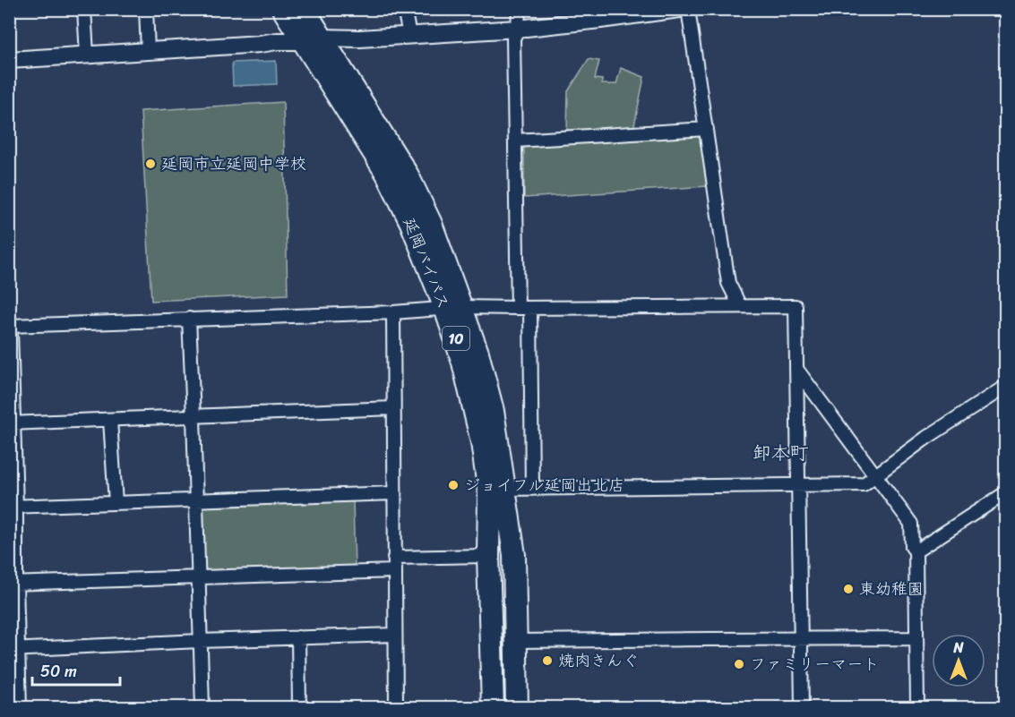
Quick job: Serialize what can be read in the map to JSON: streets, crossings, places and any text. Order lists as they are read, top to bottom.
{
  "streets": {
    "highway": ["延岡バイパス", "10"]
  },
  "districts": ["卸本町"],
  "places": [
    "延岡市立延岡中学校",
    "ジョイフル延岡出北店",
    "東幼稚園",
    "焼肉きんぐ",
    "ファミリーマート"
  ],
  "scale_bar": "50 m",
  "north": "top"
}
